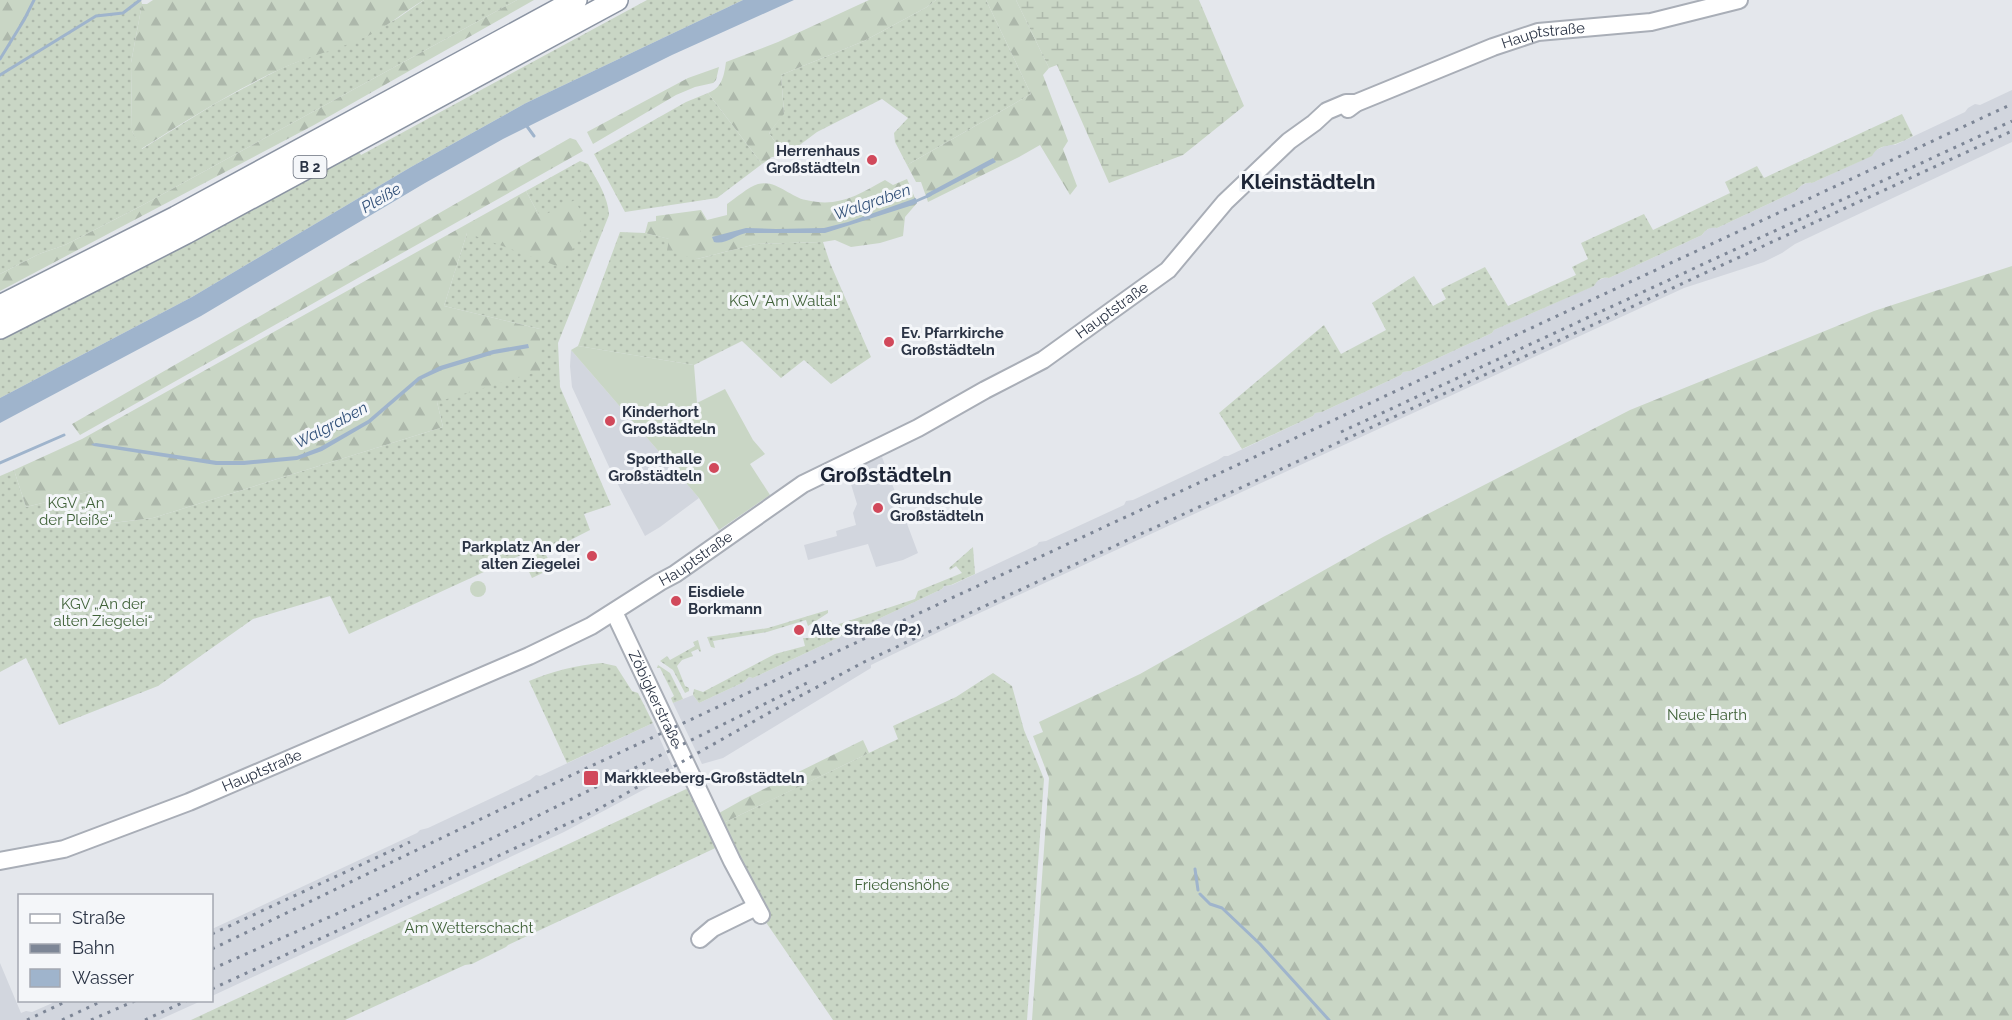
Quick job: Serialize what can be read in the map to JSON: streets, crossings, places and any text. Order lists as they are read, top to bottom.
{
  "streets": {
    "highway": ["B 2"],
    "main road": ["Hauptstraße", "Zöbigkerstraße"]
  },
  "crossings": [
    ["Hauptstraße", "Zöbigkerstraße"]
  ],
  "districts": ["Kleinstädteln", "Großstädteln"],
  "water": ["Pleiße", "Walgraben"],
  "parks": [
    "KGV \"Am Waltal\"",
    "KGV „An der Pleiße“",
    "KGV „An der alten Ziegelei“",
    "Neue Harth",
    "Friedenshöhe",
    "Am Wetterschacht"
  ],
  "places": {
    "other": [
      "Herrenhaus Großstädteln",
      "Ev. Pfarrkirche Großstädteln",
      "Kinderhort Großstädteln",
      "Sporthalle Großstädteln",
      "Grundschule Großstädteln",
      "Parkplatz An der alten Ziegelei",
      "Eisdiele Borkmann",
      "Alte Straße (P2)"
    ],
    "transit": ["Markkleeberg-Großstädteln"]
  },
  "legend": ["Straße", "Bahn", "Wasser"]
}
